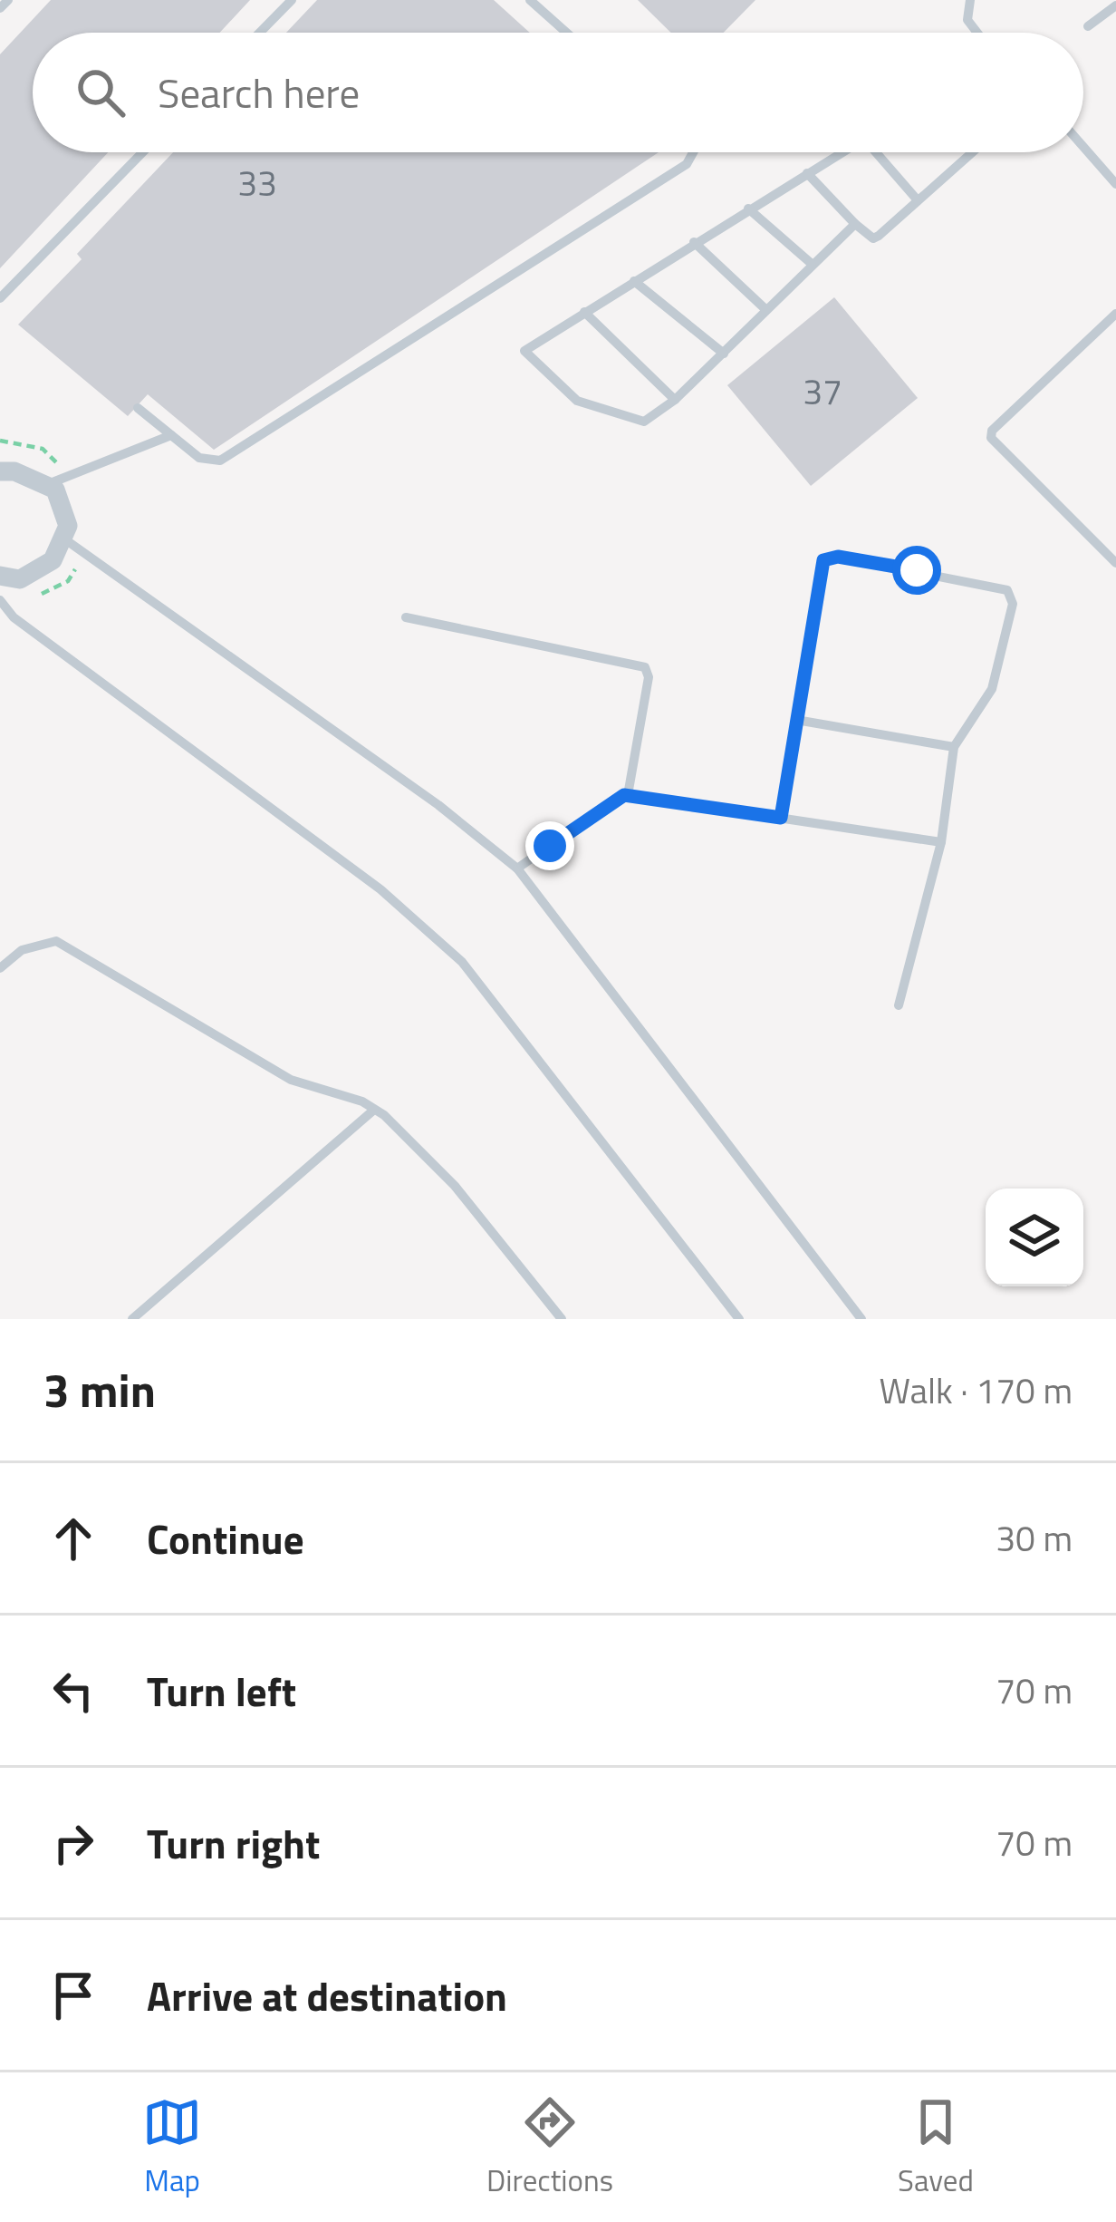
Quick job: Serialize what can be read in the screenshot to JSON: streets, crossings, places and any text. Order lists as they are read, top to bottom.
{
  "house_numbers": ["33", "37"],
  "page": {
    "search": "Search here",
    "heading": ["3 min", "Walk · 170 m"],
    "list": [
      ["Continue", "30 m"],
      ["Turn left", "70 m"],
      ["Turn right", "70 m"],
      "Arrive at destination"
    ],
    "nav": ["Map", "Directions", "Saved"]
  }
}
